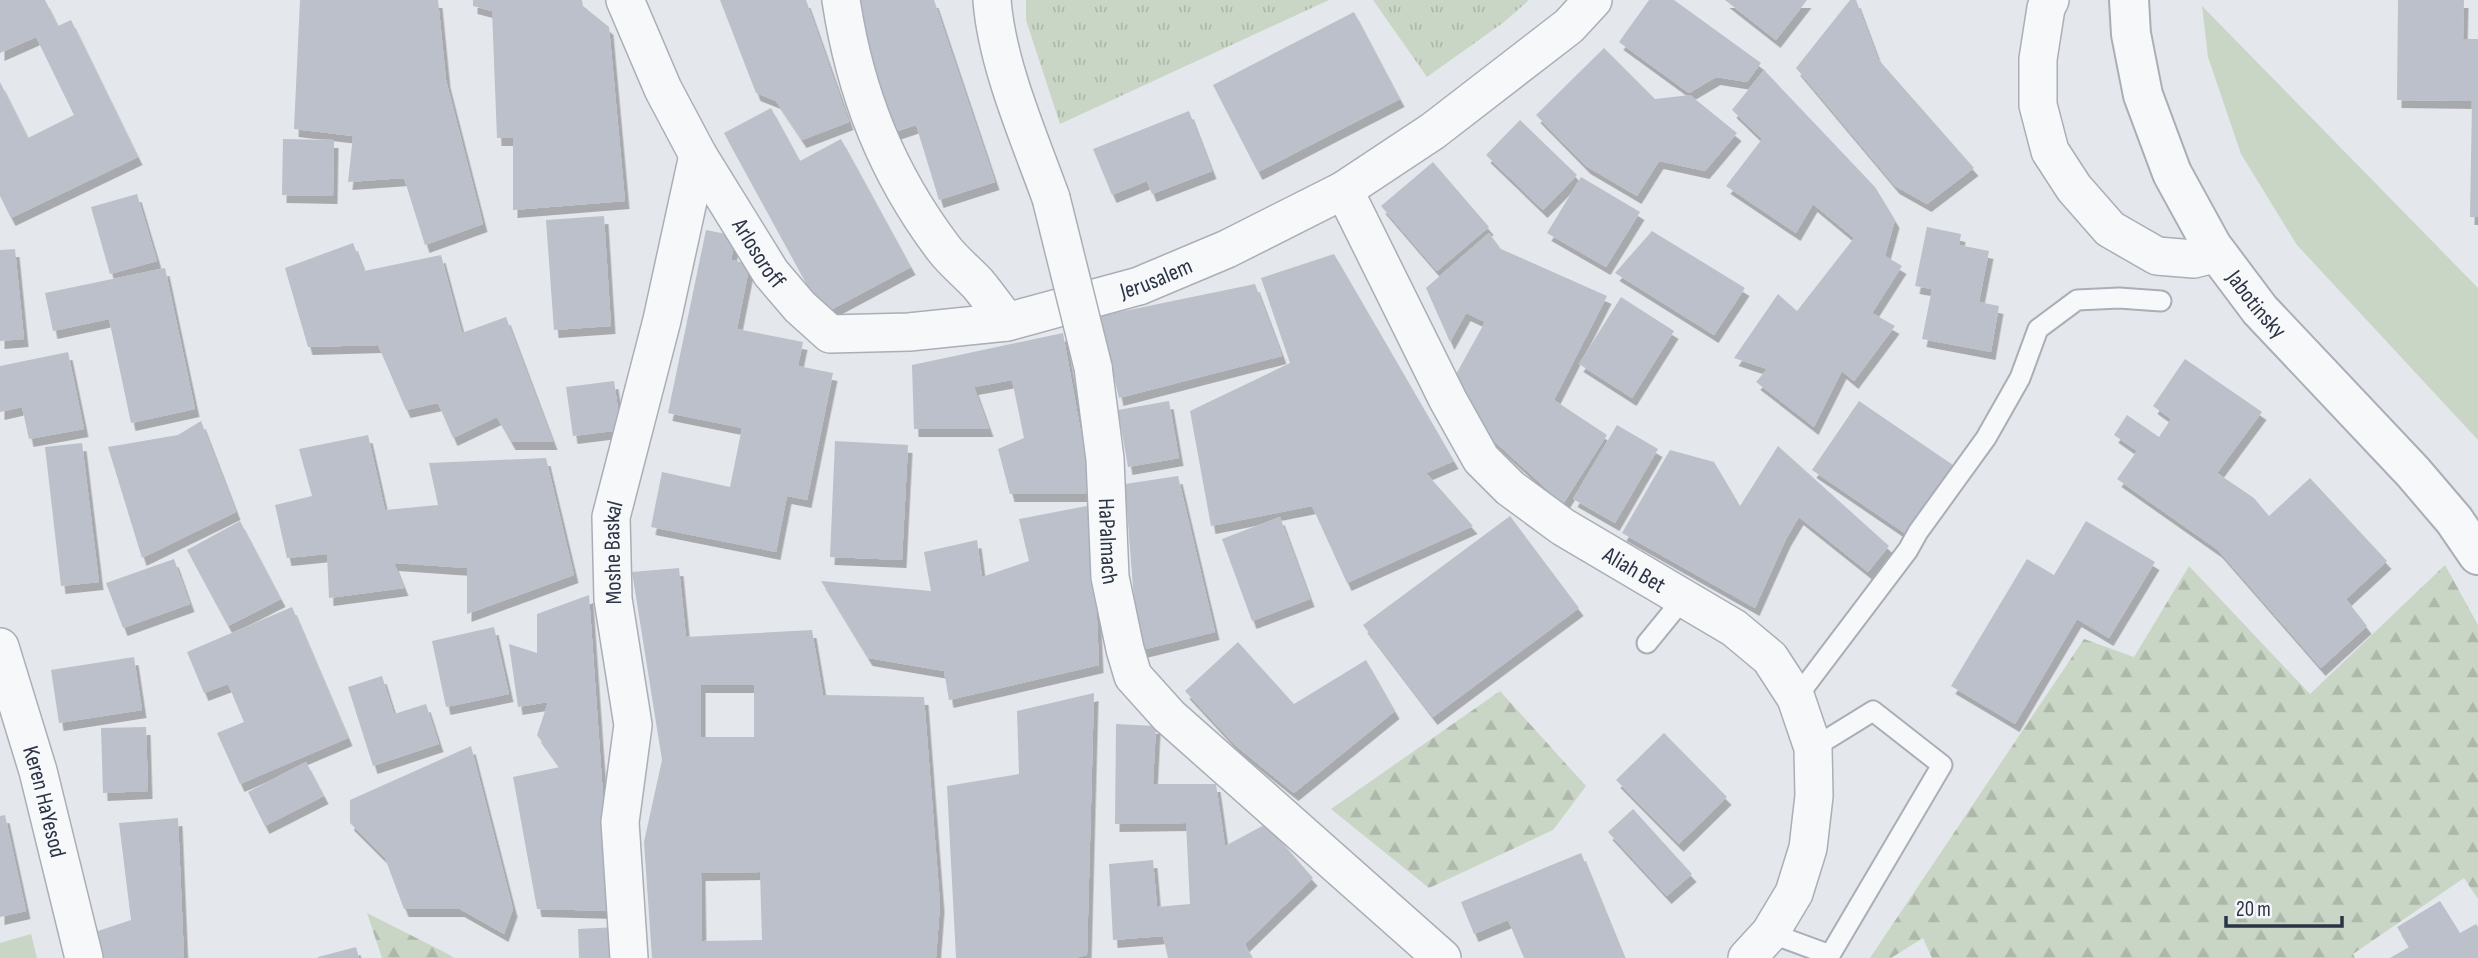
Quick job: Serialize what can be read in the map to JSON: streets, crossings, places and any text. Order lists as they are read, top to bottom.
{
  "streets": {
    "street": [
      "Arlosoroff",
      "Jerusalem",
      "Jabotinsky",
      "HaPalmach",
      "Moshe Baskal",
      "Aliah Bet",
      "Keren HaYesod"
    ]
  },
  "crossings": [
    ["Arlosoroff", "Jerusalem"],
    ["Arlosoroff", "Moshe Baskal"],
    ["Jerusalem", "Aliah Bet"]
  ],
  "scale_bar": "20 m"
}
